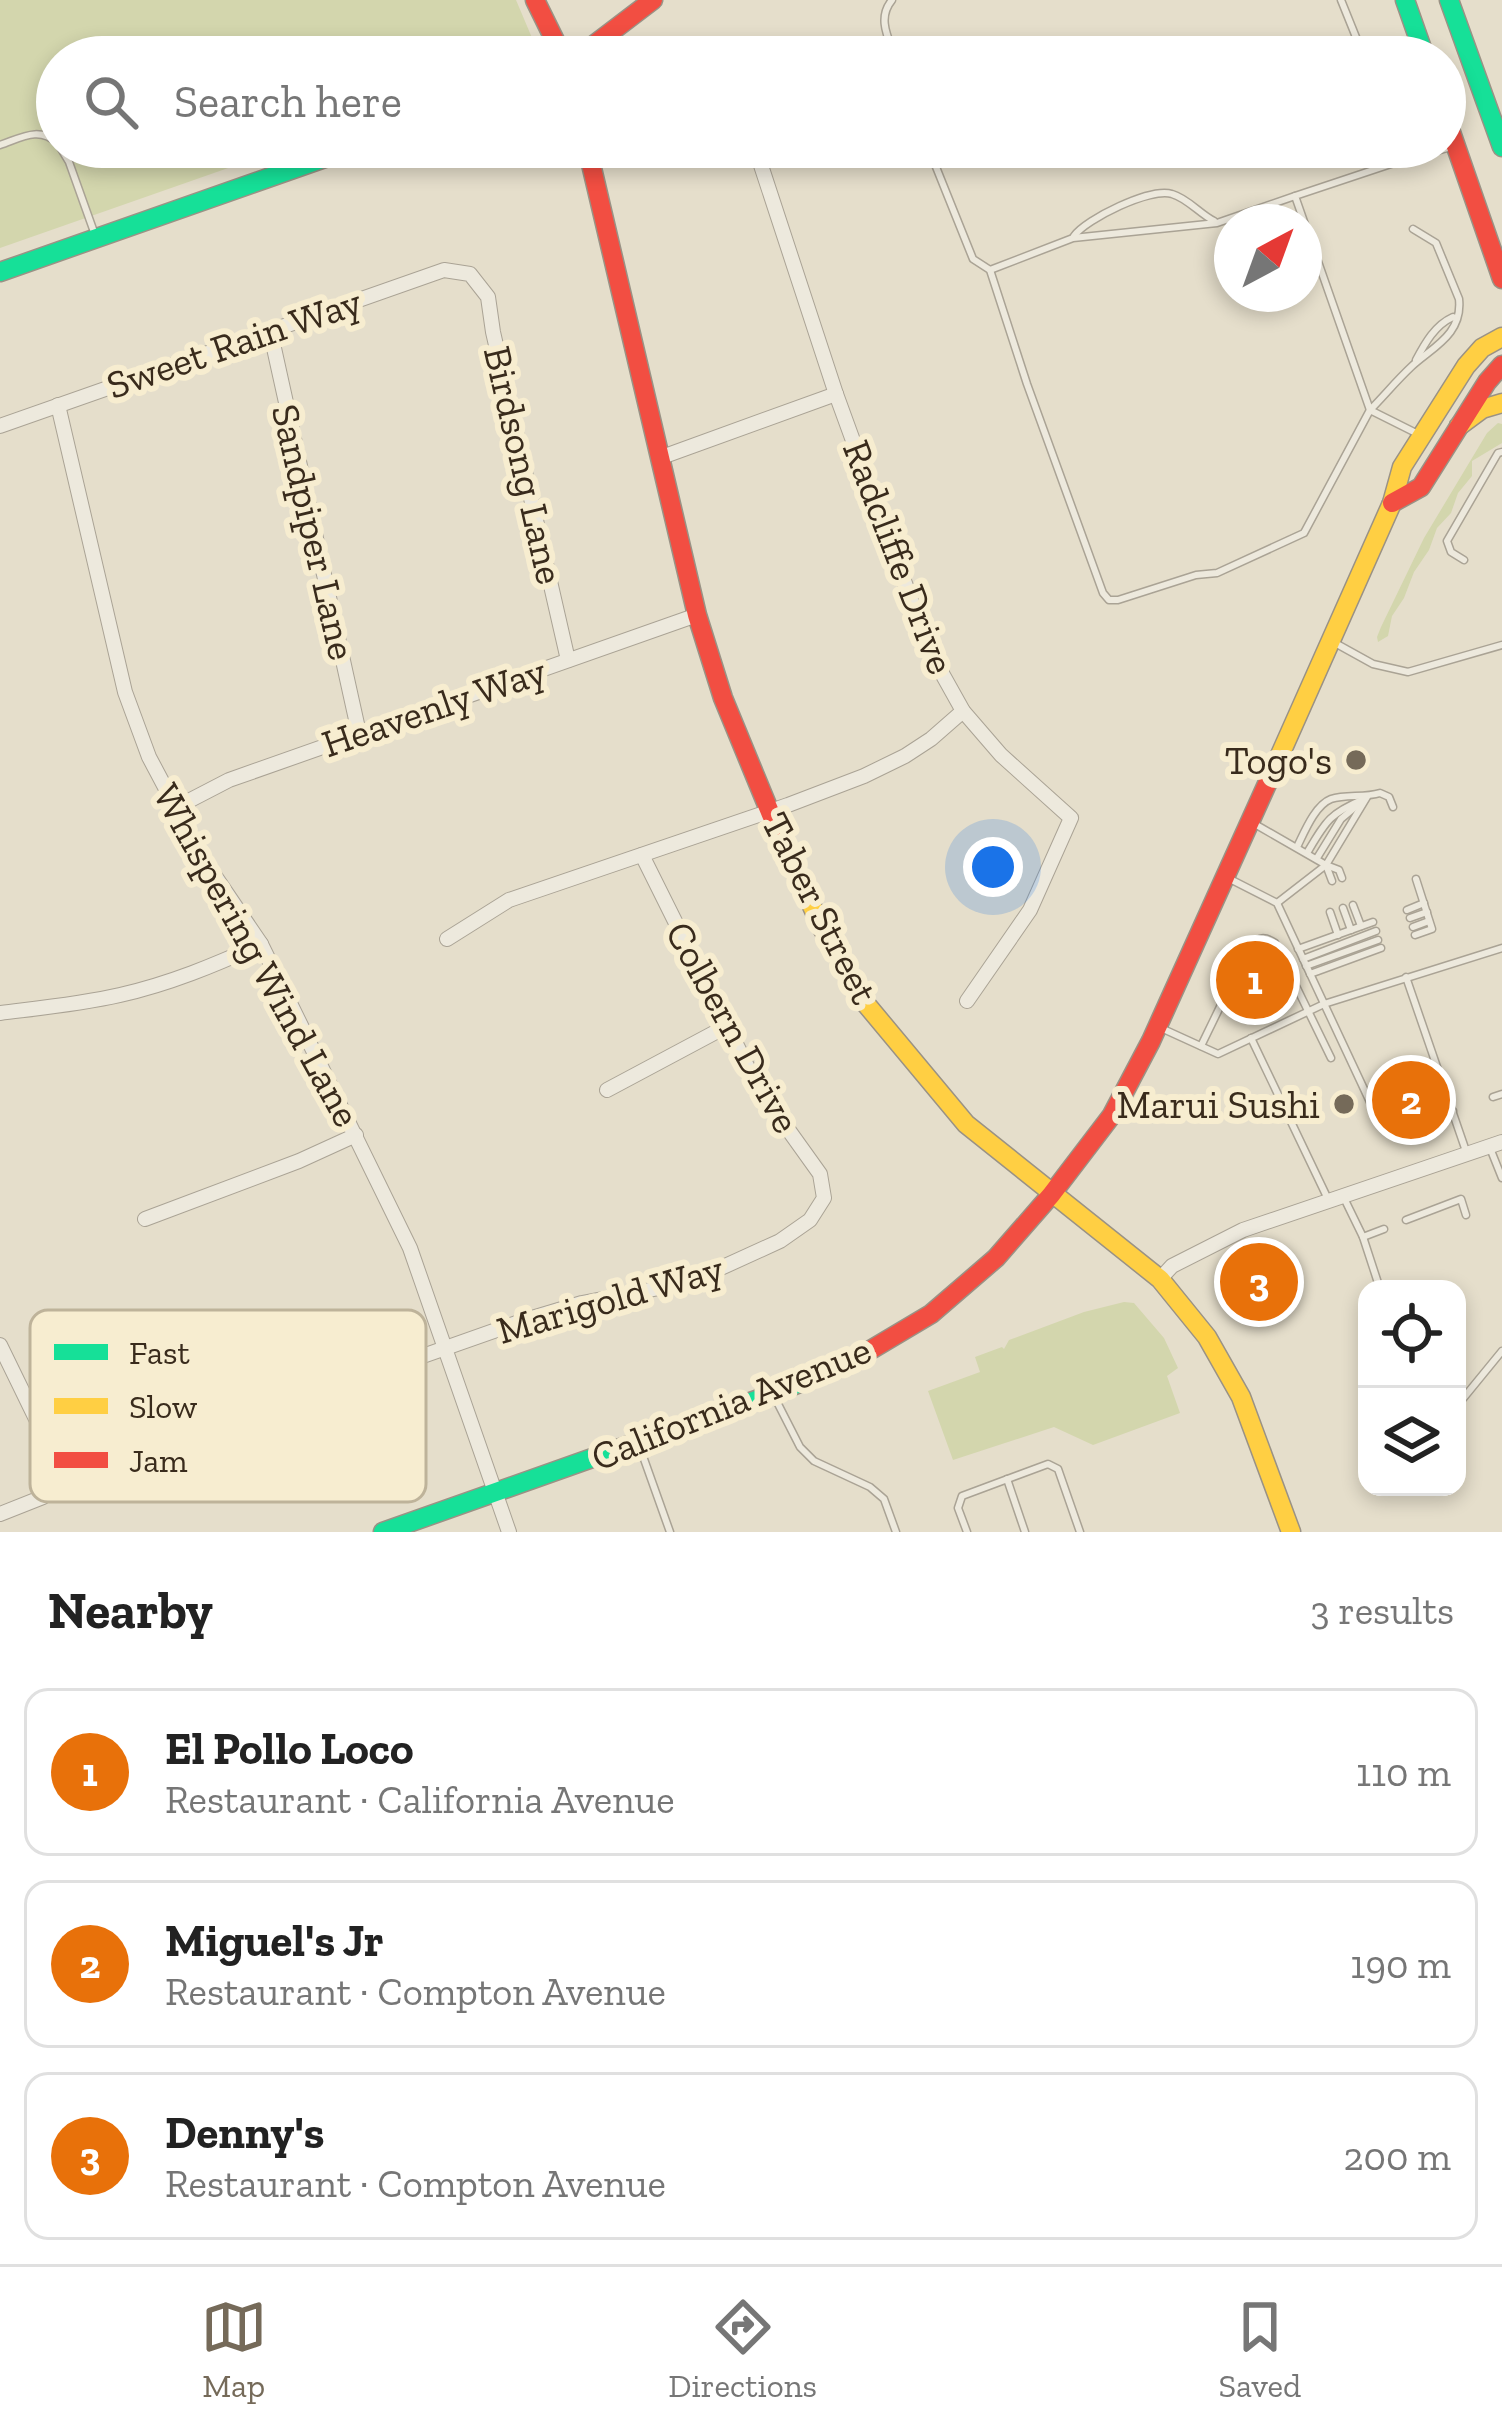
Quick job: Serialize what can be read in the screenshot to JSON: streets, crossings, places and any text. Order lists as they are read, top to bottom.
{
  "streets": {
    "main road": ["Taber Street", "California Avenue"],
    "street": [
      "Sweet Rain Way",
      "Birdsong Lane",
      "Sandpiper Lane",
      "Radcliffe Drive",
      "Heavenly Way",
      "Whispering Wind Lane",
      "Colbern Drive",
      "Marigold Way"
    ]
  },
  "crossings": [
    ["Sweet Rain Way", "Birdsong Lane"],
    ["Sweet Rain Way", "Sandpiper Lane"],
    ["Sweet Rain Way", "Whispering Wind Lane"],
    ["Birdsong Lane", "Heavenly Way"],
    ["Sandpiper Lane", "Heavenly Way"],
    ["Heavenly Way", "Taber Street"],
    ["Heavenly Way", "Whispering Wind Lane"],
    ["Taber Street", "California Avenue"],
    ["Whispering Wind Lane", "Marigold Way"],
    ["Whispering Wind Lane", "California Avenue"],
    ["Colbern Drive", "Marigold Way"]
  ],
  "places": ["Togo's", "Marui Sushi"],
  "legend": ["Fast", "Slow", "Jam"],
  "north": "top right",
  "page": {
    "search": "Search here",
    "pins": ["1", "2", "3"],
    "heading": ["Nearby", "3 results"],
    "list": [
      {
        "mark": "1",
        "name": "El Pollo Loco",
        "note": "Restaurant · California Avenue",
        "value": "110 m"
      },
      {
        "mark": "2",
        "name": "Miguel's Jr",
        "note": "Restaurant · Compton Avenue",
        "value": "190 m"
      },
      {
        "mark": "3",
        "name": "Denny's",
        "note": "Restaurant · Compton Avenue",
        "value": "200 m"
      }
    ],
    "nav": ["Map", "Directions", "Saved"]
  }
}
